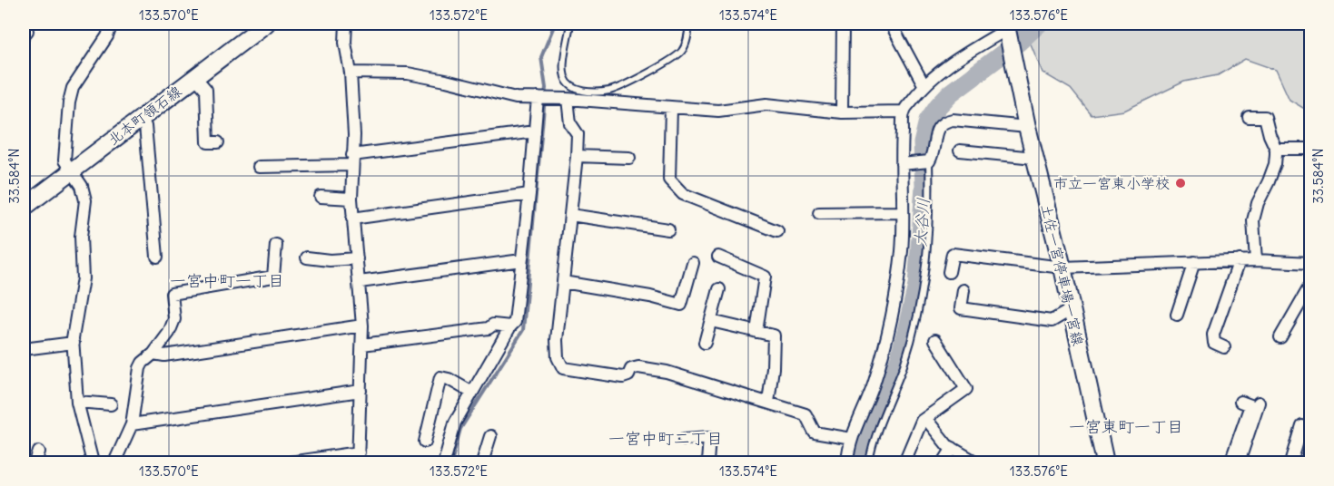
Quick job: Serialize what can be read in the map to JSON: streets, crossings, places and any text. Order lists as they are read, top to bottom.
{
  "streets": {
    "main road": ["北本町領石線", "土佐一宮停車場一宮線"]
  },
  "districts": ["一宮中町一丁目", "一宮東町一丁目", "一宮中町二丁目"],
  "water": ["大谷川"],
  "places": ["市立一宮東小学校"],
  "coordinates": [
    "133.570°E",
    "133.572°E",
    "133.574°E",
    "133.576°E",
    "33.584°N"
  ]
}
